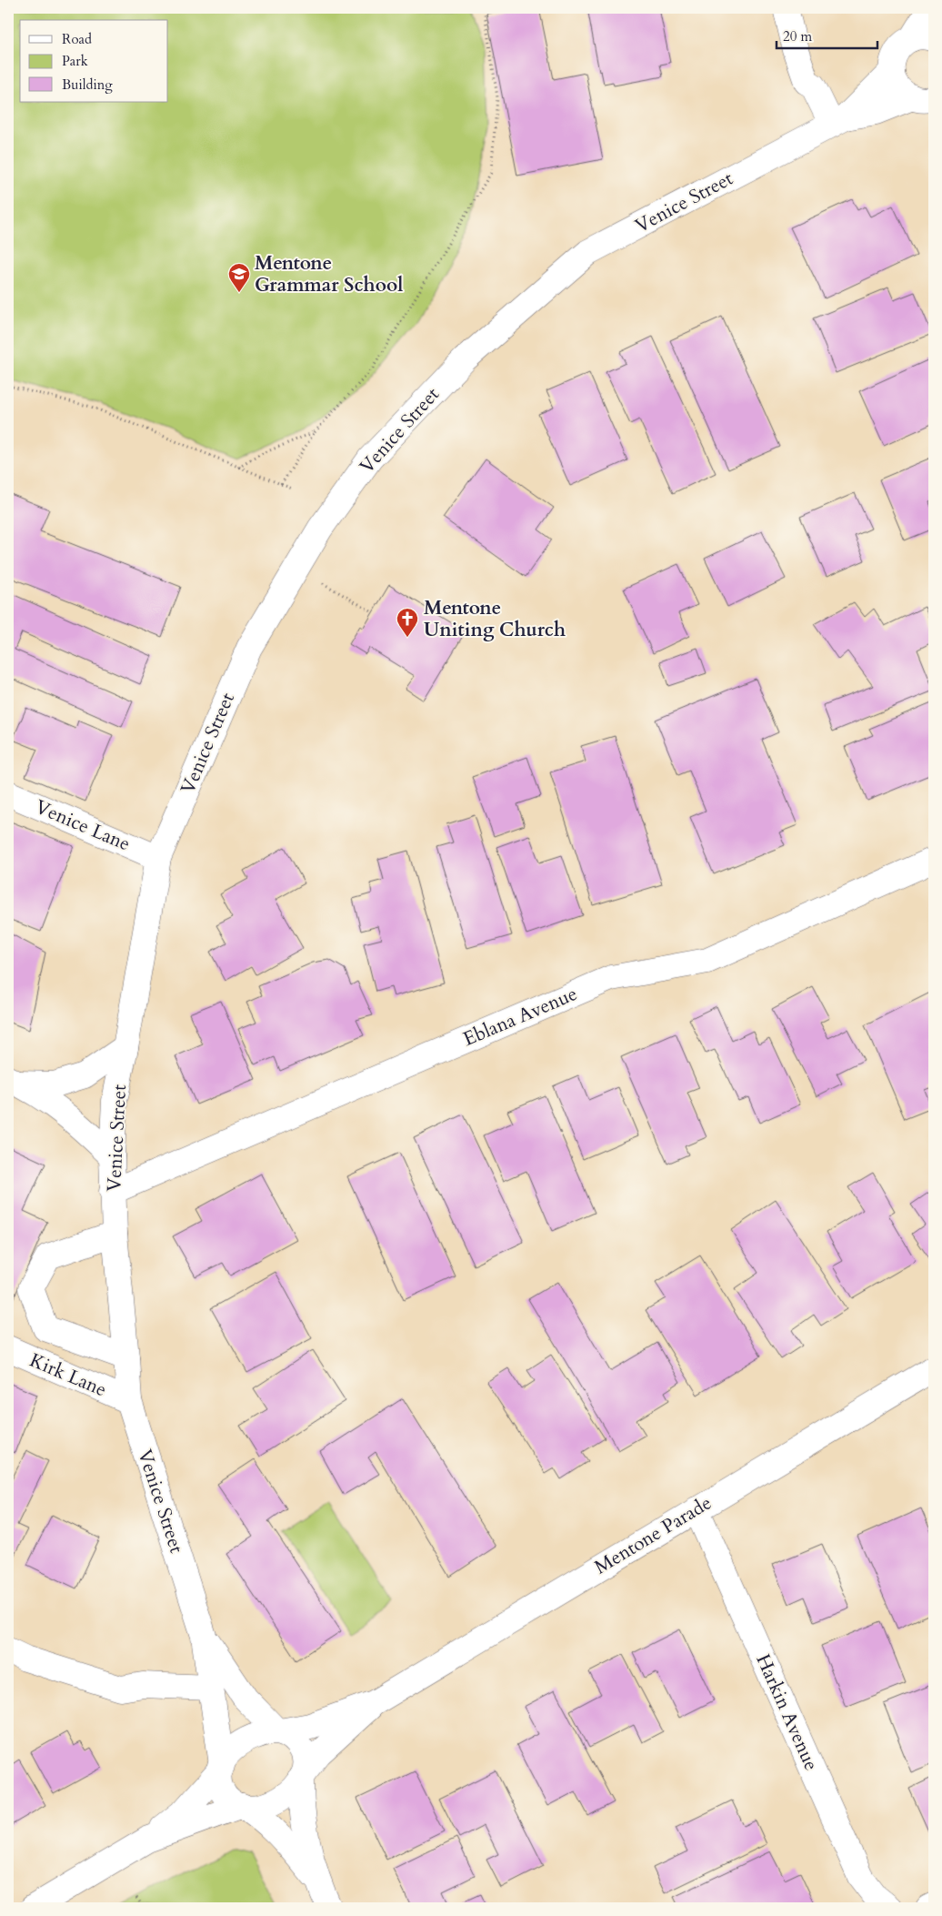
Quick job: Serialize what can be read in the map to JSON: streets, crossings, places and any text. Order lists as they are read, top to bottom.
{
  "streets": {
    "street": [
      "Venice Street",
      "Venice Lane",
      "Eblana Avenue",
      "Kirk Lane",
      "Mentone Parade",
      "Harkin Avenue"
    ]
  },
  "crossings": [
    ["Venice Street", "Venice Lane"],
    ["Venice Street", "Eblana Avenue"],
    ["Venice Street", "Kirk Lane"],
    ["Venice Street", "Mentone Parade"],
    ["Mentone Parade", "Harkin Avenue"]
  ],
  "places": {
    "school or university": ["Mentone Grammar School"],
    "church": ["Mentone Uniting Church"]
  },
  "legend": ["Road", "Park", "Building"],
  "scale_bar": "20 m"
}
